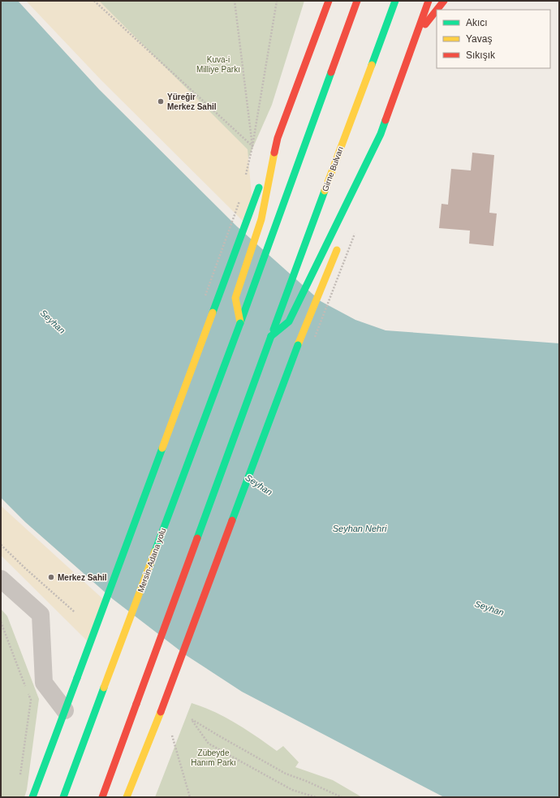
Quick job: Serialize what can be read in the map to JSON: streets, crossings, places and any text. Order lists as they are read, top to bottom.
{
  "streets": {
    "highway": ["Girne Bulvarı", "Mersin-Adana yolu"]
  },
  "water": ["Seyhan", "Seyhan Nehri"],
  "parks": ["Kuva-i Milliye Parkı", "Zübeyde Hanım Parkı"],
  "places": ["Yüreğir Merkez Sahil", "Merkez Sahil"],
  "legend": ["Akıcı", "Yavaş", "Sıkışık"]
}
